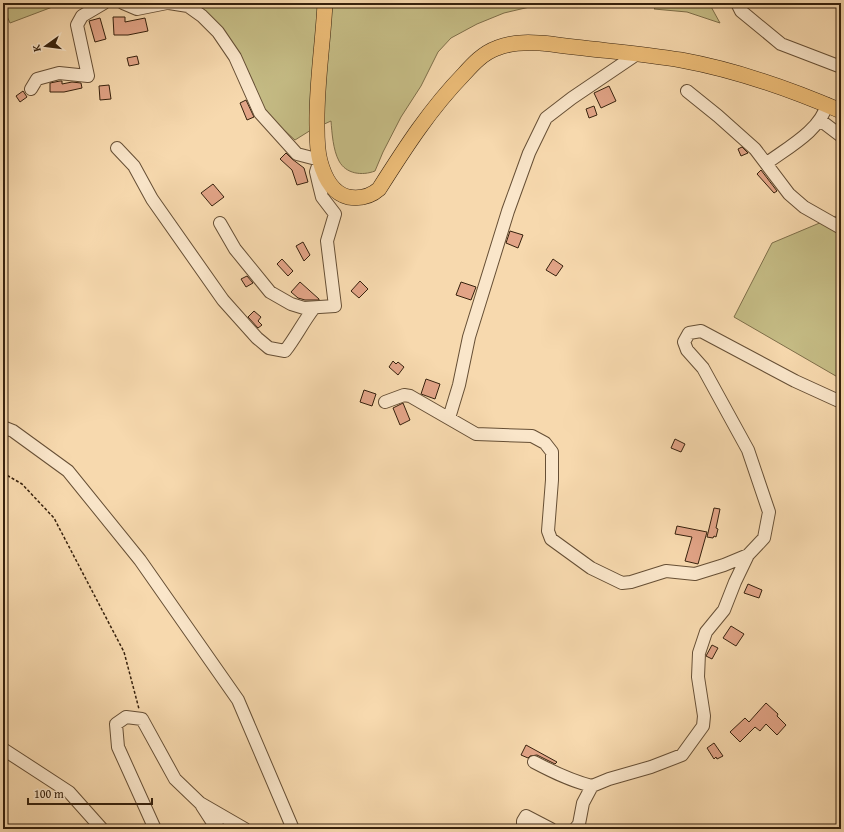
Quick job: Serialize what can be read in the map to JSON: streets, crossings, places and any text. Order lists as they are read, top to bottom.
{
  "scale_bar": "100 m",
  "north": "left"
}
